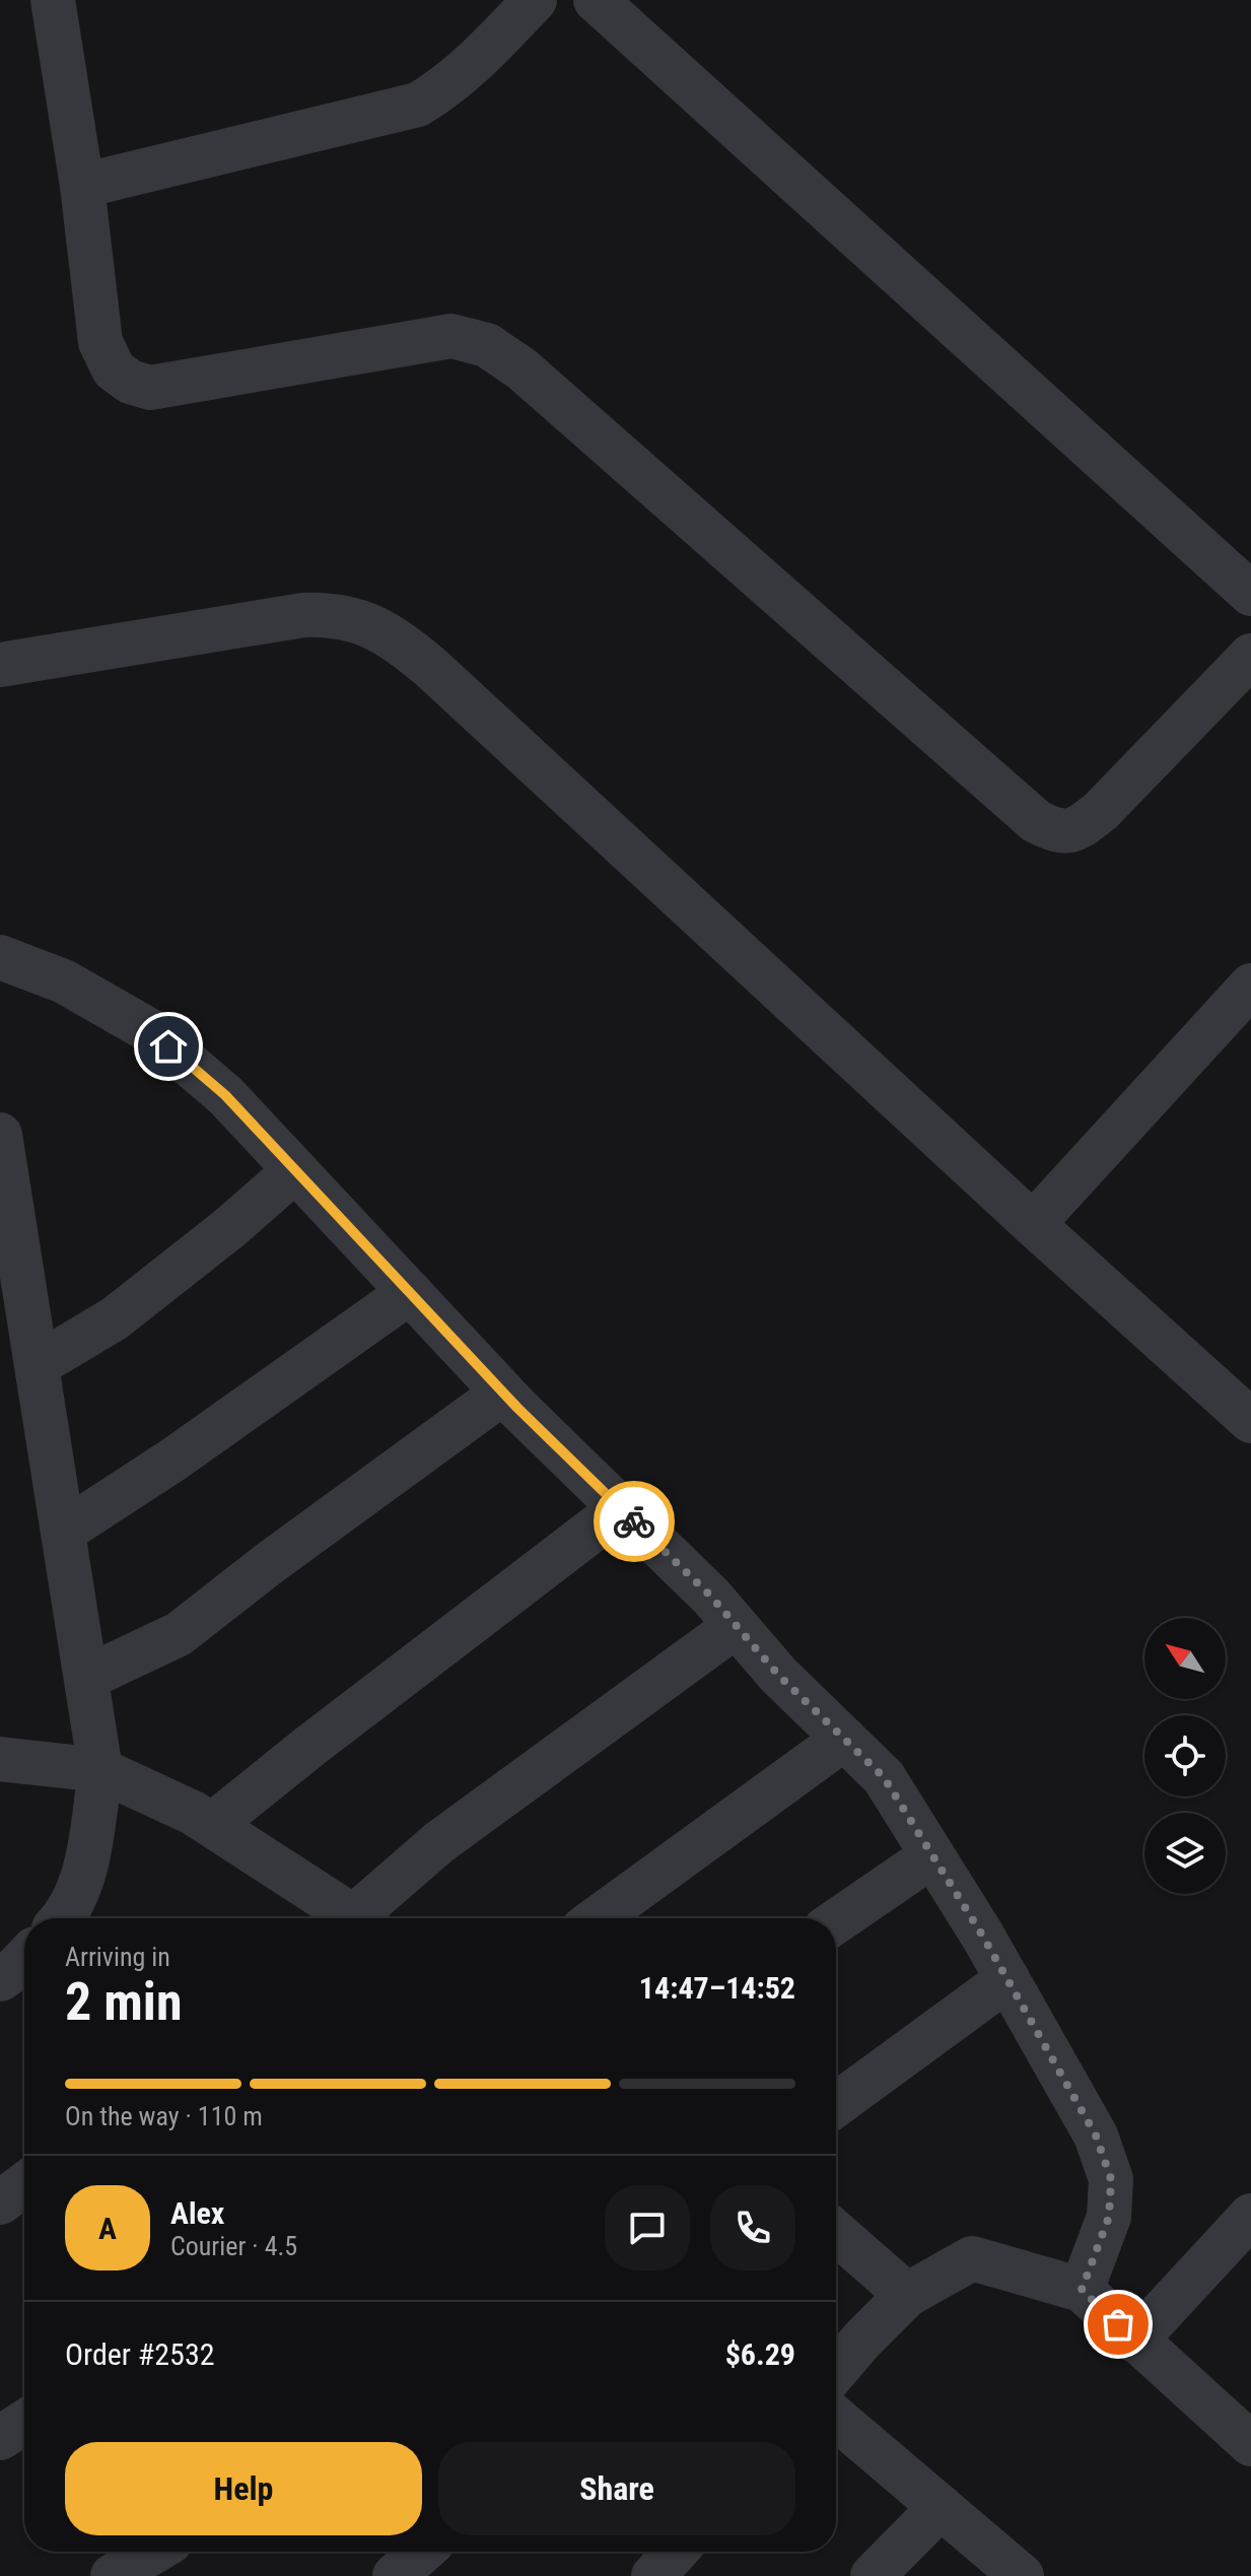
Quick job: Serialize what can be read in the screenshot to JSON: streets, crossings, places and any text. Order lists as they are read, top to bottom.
{
  "north": "top left",
  "page": {
    "heading": ["2 min", "Arriving in", "14:47–14:52"],
    "panel": [
      "Alex",
      "Courier · 4.5",
      "Order #2532",
      "$6.29"
    ],
    "bar": "On the way · 110 m",
    "round": "A",
    "buttons": ["Help", "Share"]
  }
}
